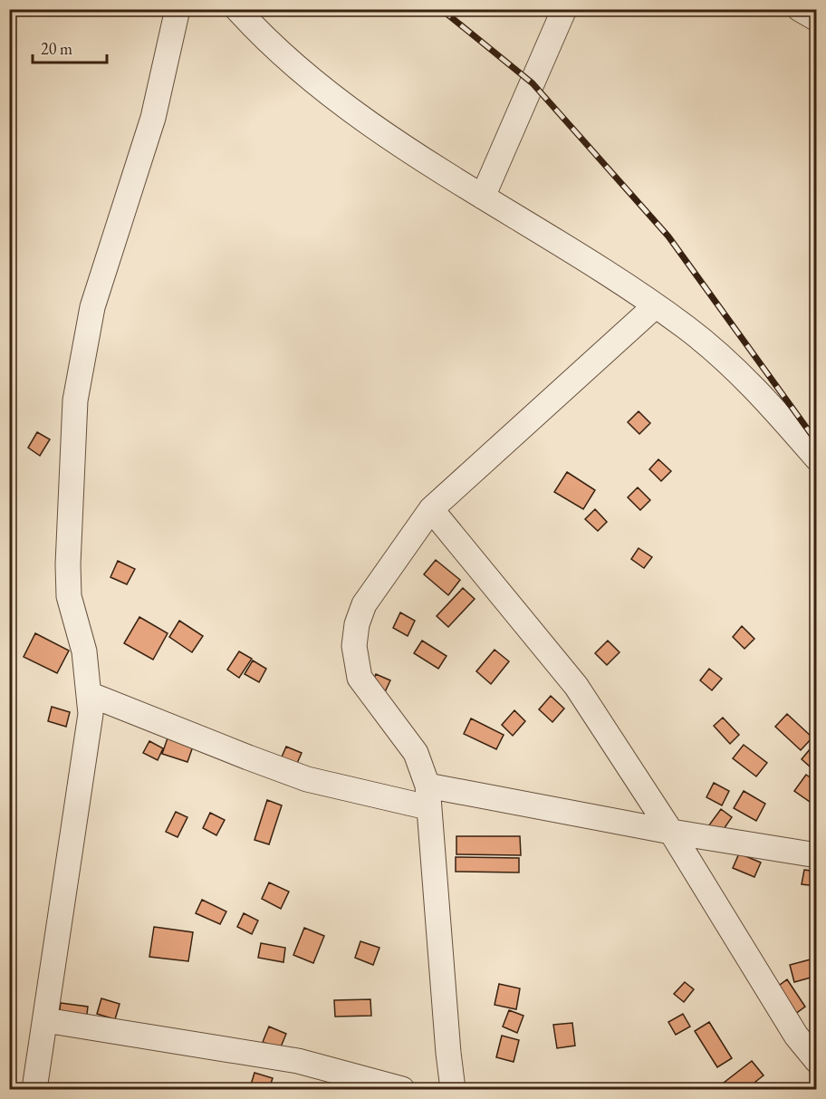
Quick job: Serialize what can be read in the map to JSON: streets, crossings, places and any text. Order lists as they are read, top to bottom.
{
  "scale_bar": "20 m"
}
